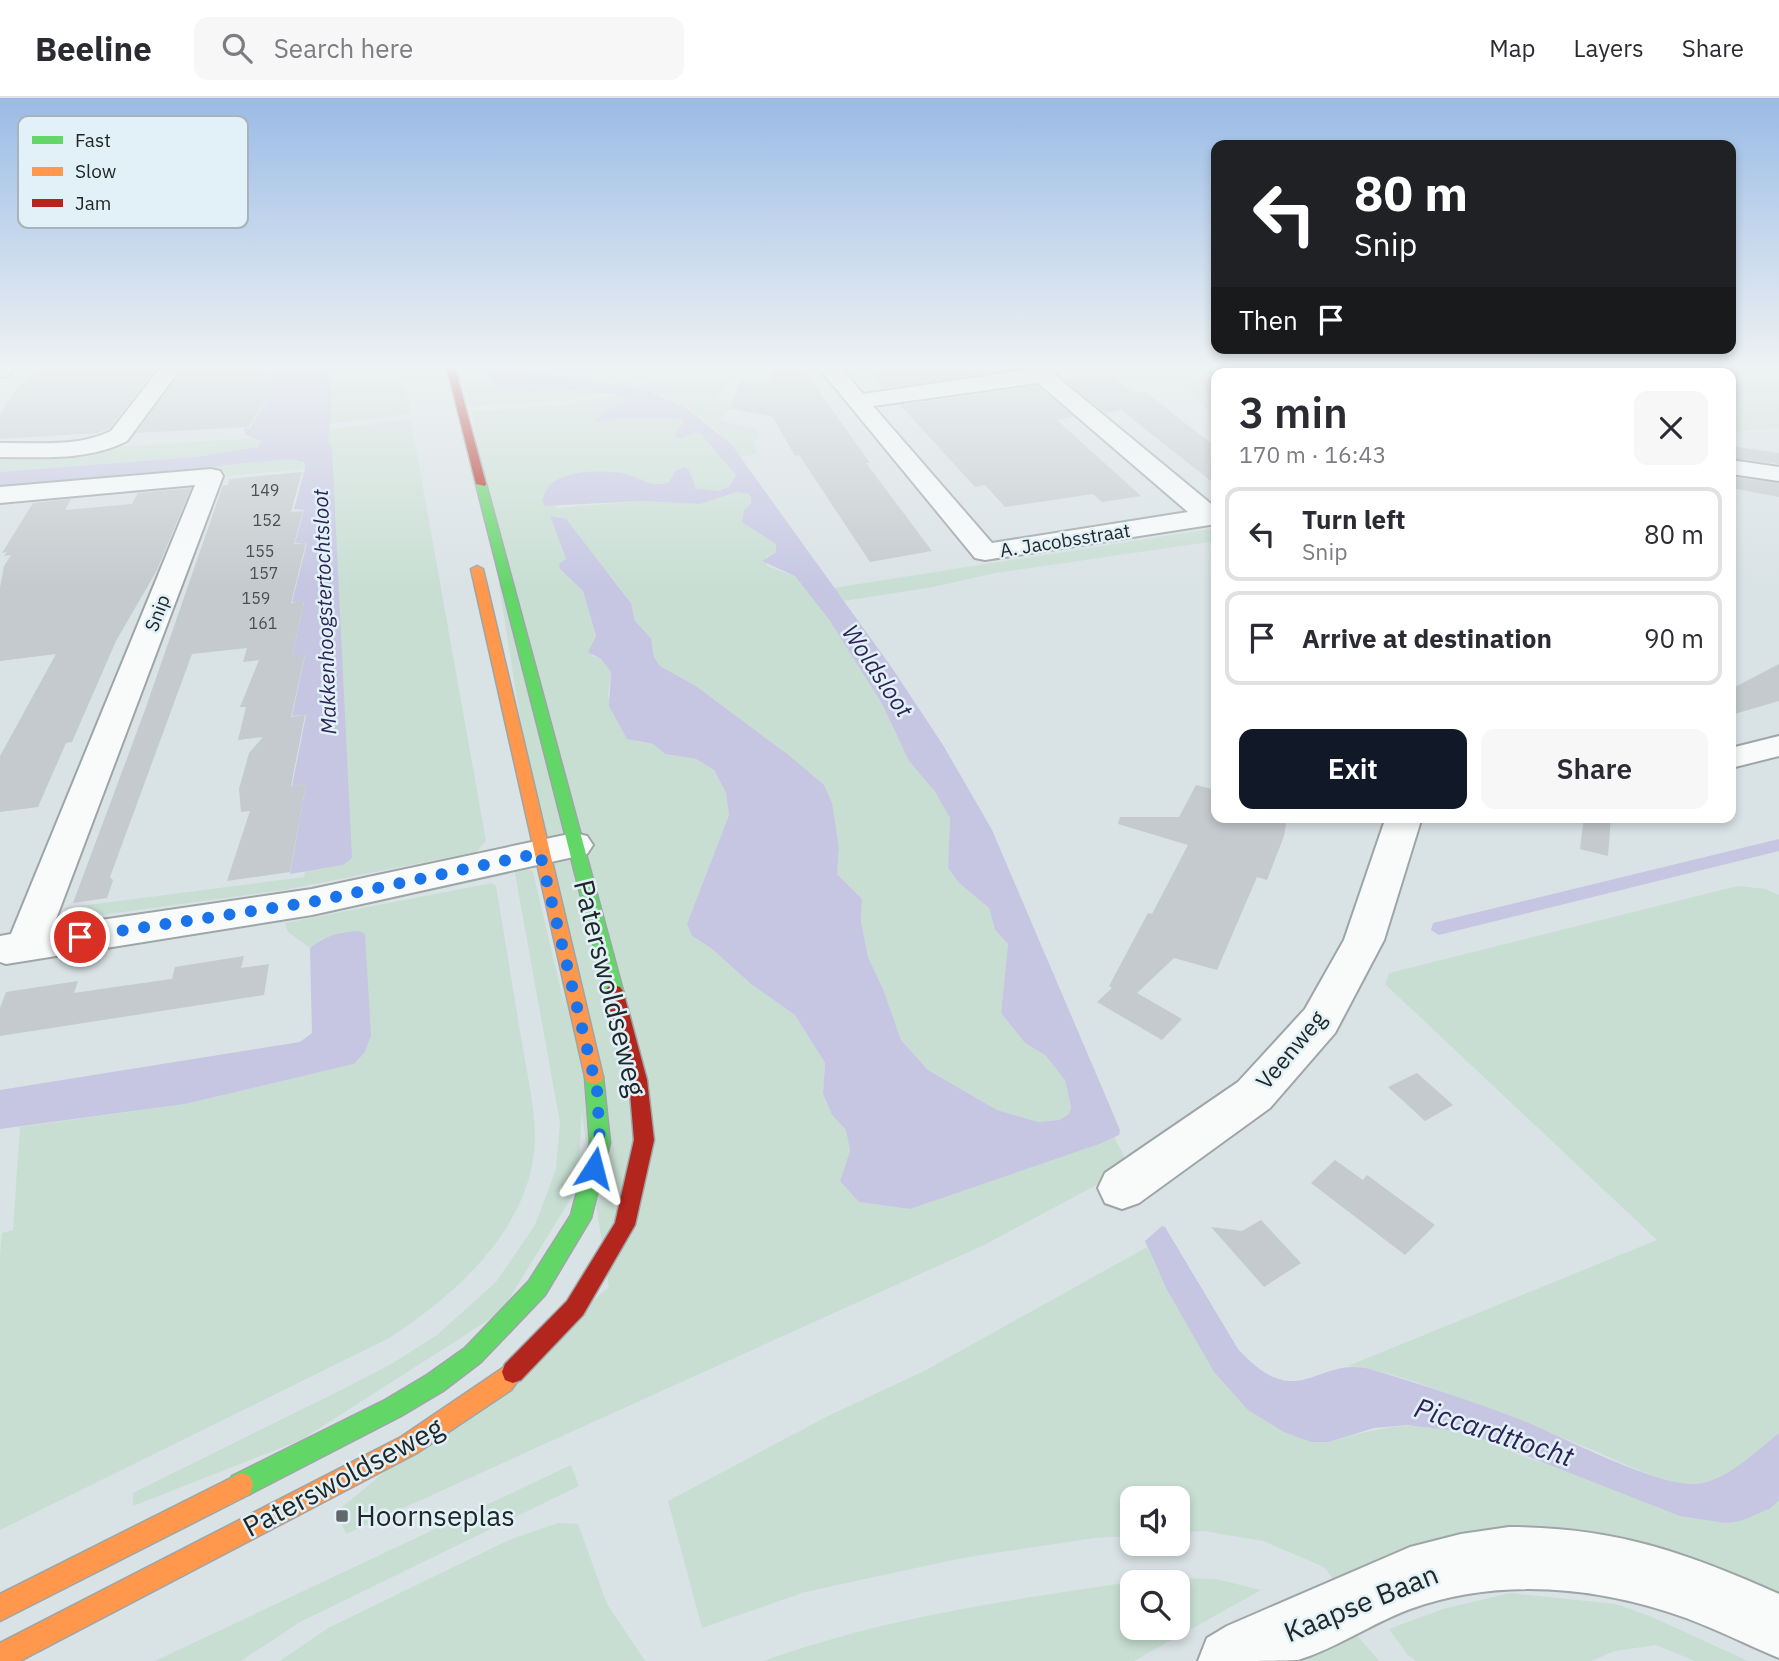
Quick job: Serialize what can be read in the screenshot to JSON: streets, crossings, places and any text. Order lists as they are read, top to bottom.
{
  "streets": {
    "main road": ["Paterswoldseweg"],
    "street": [
      "A. Jacobsstraat",
      "Snip",
      "Veenweg",
      "Kaapse Baan"
    ]
  },
  "crossings": [
    ["Snip", "Paterswoldseweg"]
  ],
  "water": ["Makkenhoogstertochtsloot", "Woldsloot", "Piccardttocht"],
  "places": {
    "transit": ["Hoornseplas"]
  },
  "house_numbers": [
    "149",
    "152",
    "155",
    "157",
    "159",
    "161"
  ],
  "legend": ["Fast", "Slow", "Jam"],
  "page": {
    "header": "Beeline",
    "search": "Search here",
    "nav": ["Map", "Layers", "Share"],
    "turn": ["80 m", "Snip"],
    "then": "Then",
    "heading": ["3 min", "170 m · 16:43"],
    "list": [
      {
        "name": "Turn left",
        "note": "Snip",
        "value": "80 m"
      },
      {
        "name": "Arrive at destination",
        "value": "90 m"
      }
    ],
    "buttons": ["Exit", "Share"]
  }
}
